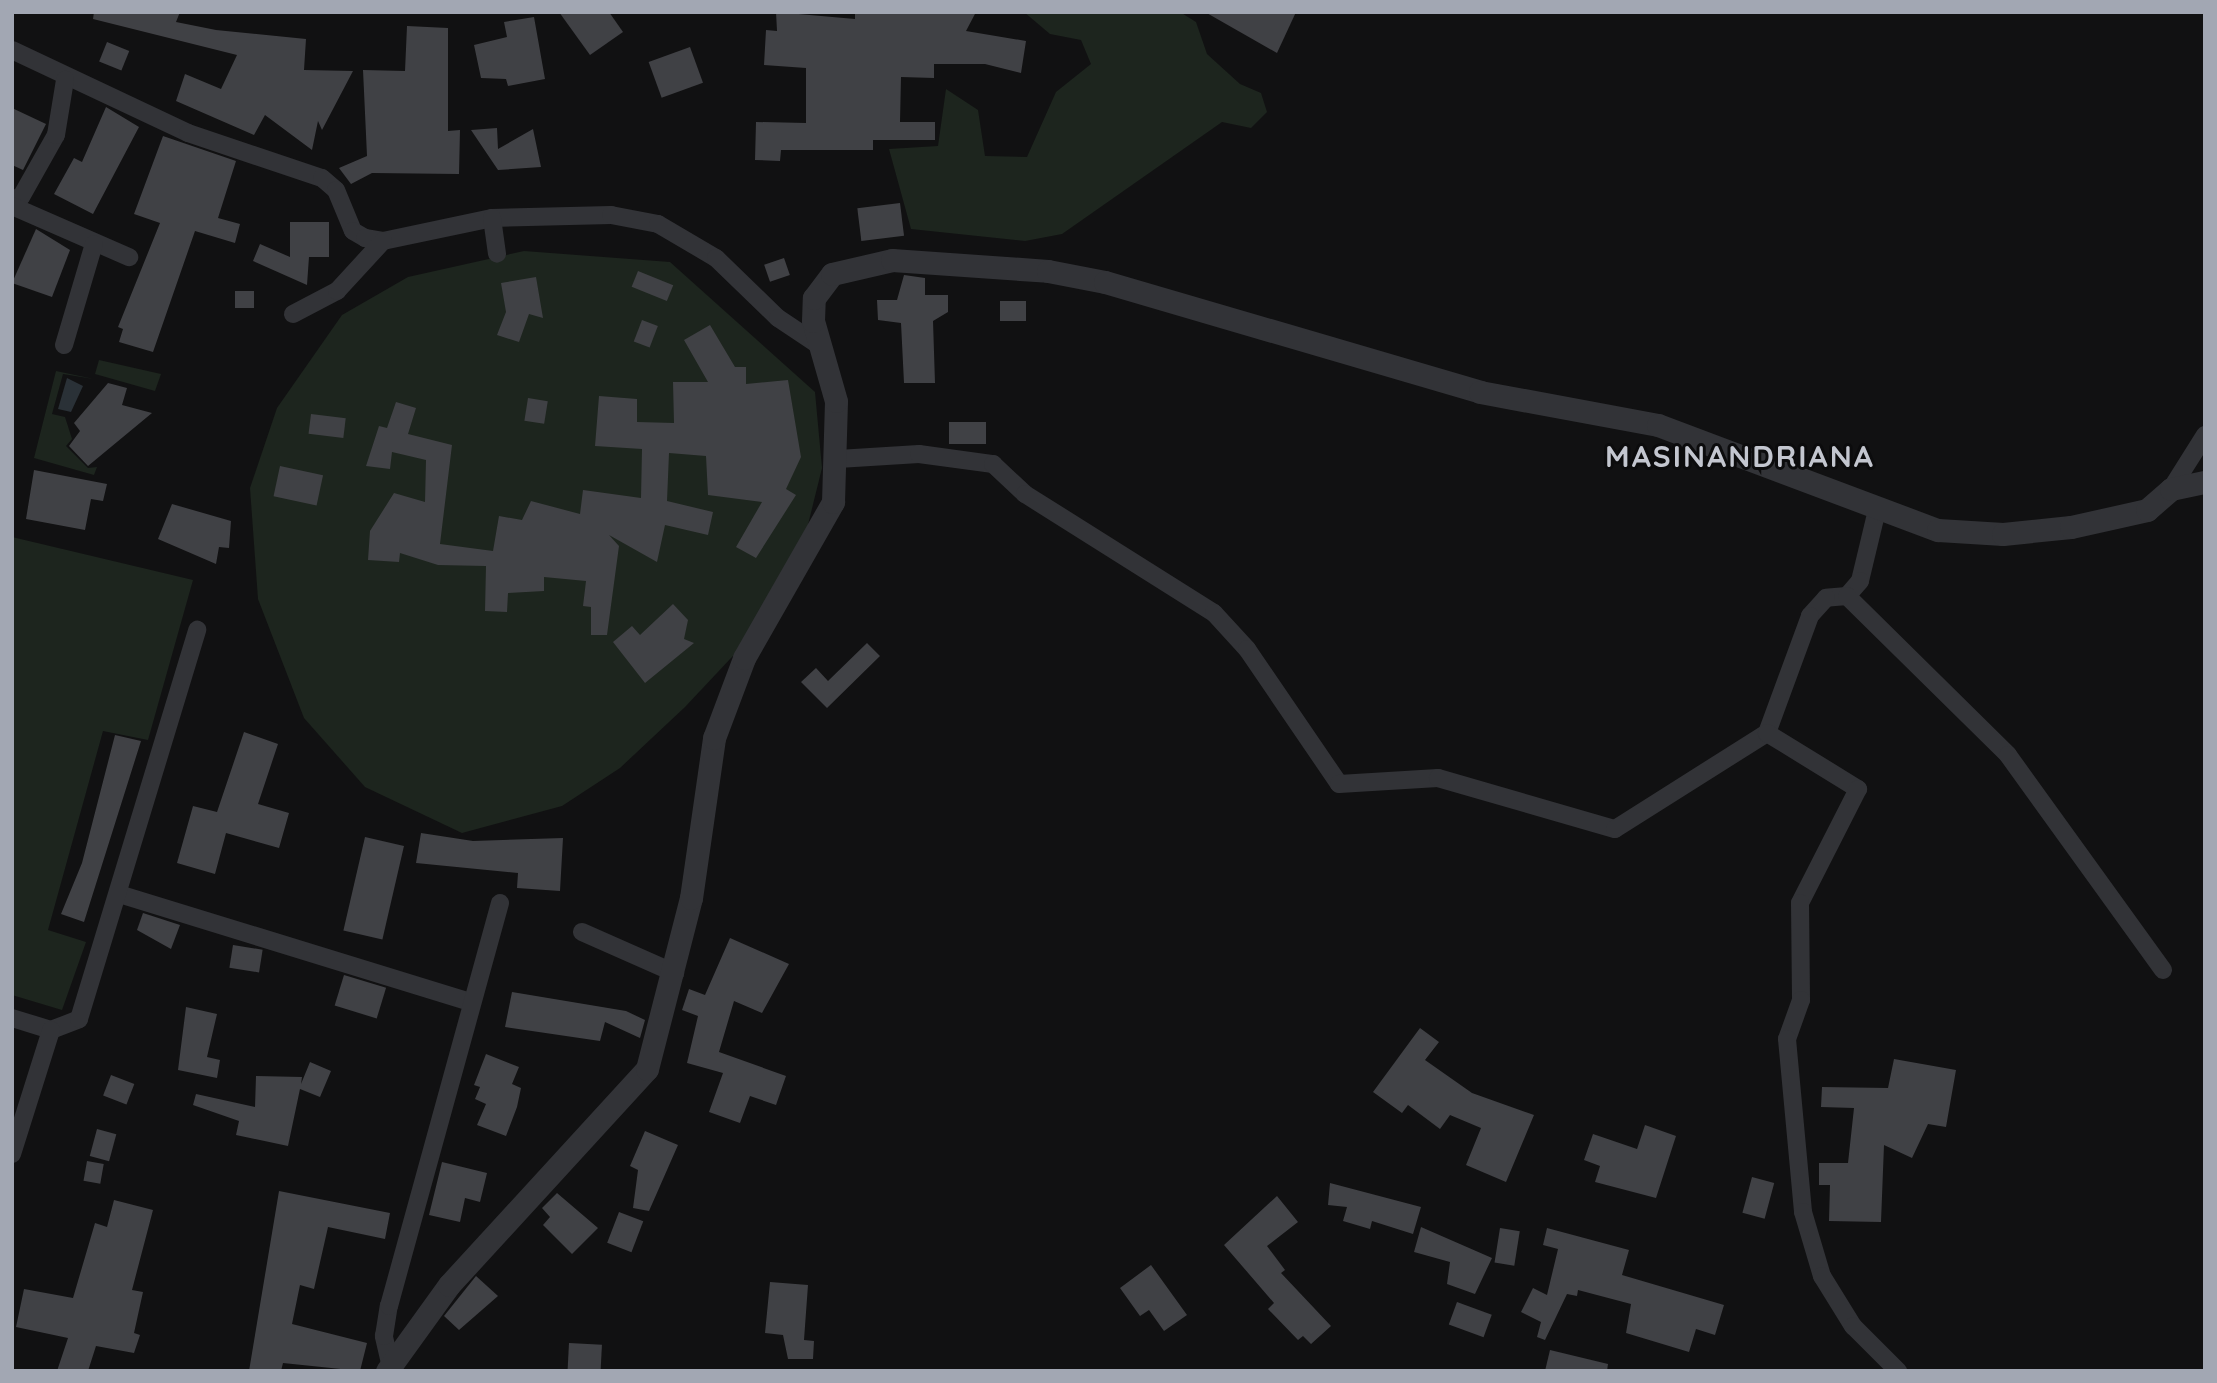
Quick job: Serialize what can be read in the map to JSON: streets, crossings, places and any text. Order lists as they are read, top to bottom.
{
  "districts": ["MASINANDRIANA"]
}
